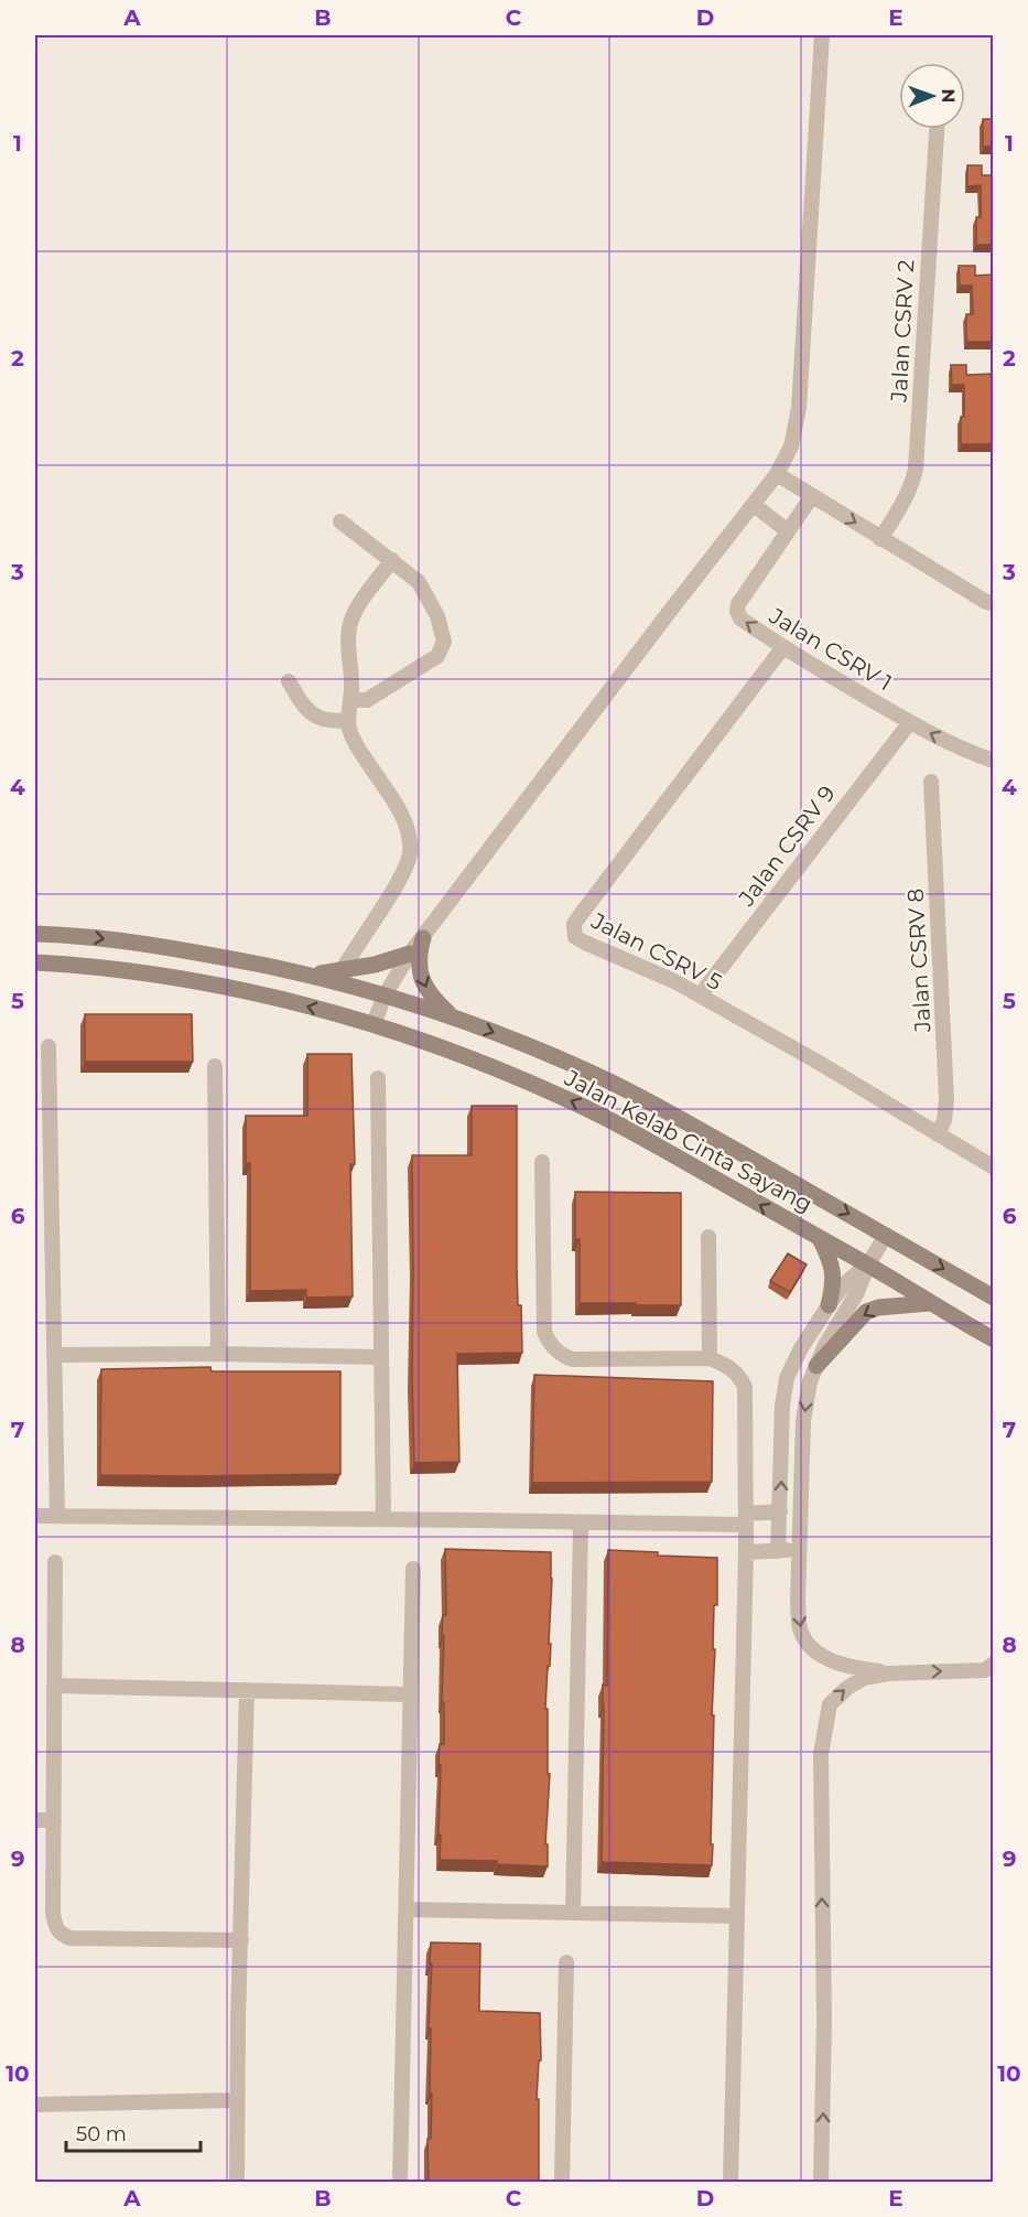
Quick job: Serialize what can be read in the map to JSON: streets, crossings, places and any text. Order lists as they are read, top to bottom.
{
  "streets": {
    "main road": ["Jalan Kelab Cinta Sayang"],
    "street": [
      "Jalan CSRV 2",
      "Jalan CSRV 1",
      "Jalan CSRV 9",
      "Jalan CSRV 5",
      "Jalan CSRV 8"
    ]
  },
  "crossings": [
    ["Jalan CSRV 1", "Jalan CSRV 9"],
    ["Jalan CSRV 1", "Jalan CSRV 5"],
    ["Jalan CSRV 9", "Jalan CSRV 5"],
    ["Jalan CSRV 5", "Jalan CSRV 8"]
  ],
  "scale_bar": "50 m",
  "north": "right",
  "grid": {
    "columns": [
      "A",
      "B",
      "C",
      "D",
      "E"
    ],
    "rows": [
      "1",
      "2",
      "3",
      "4",
      "5",
      "6",
      "7",
      "8",
      "9",
      "10"
    ]
  }
}
